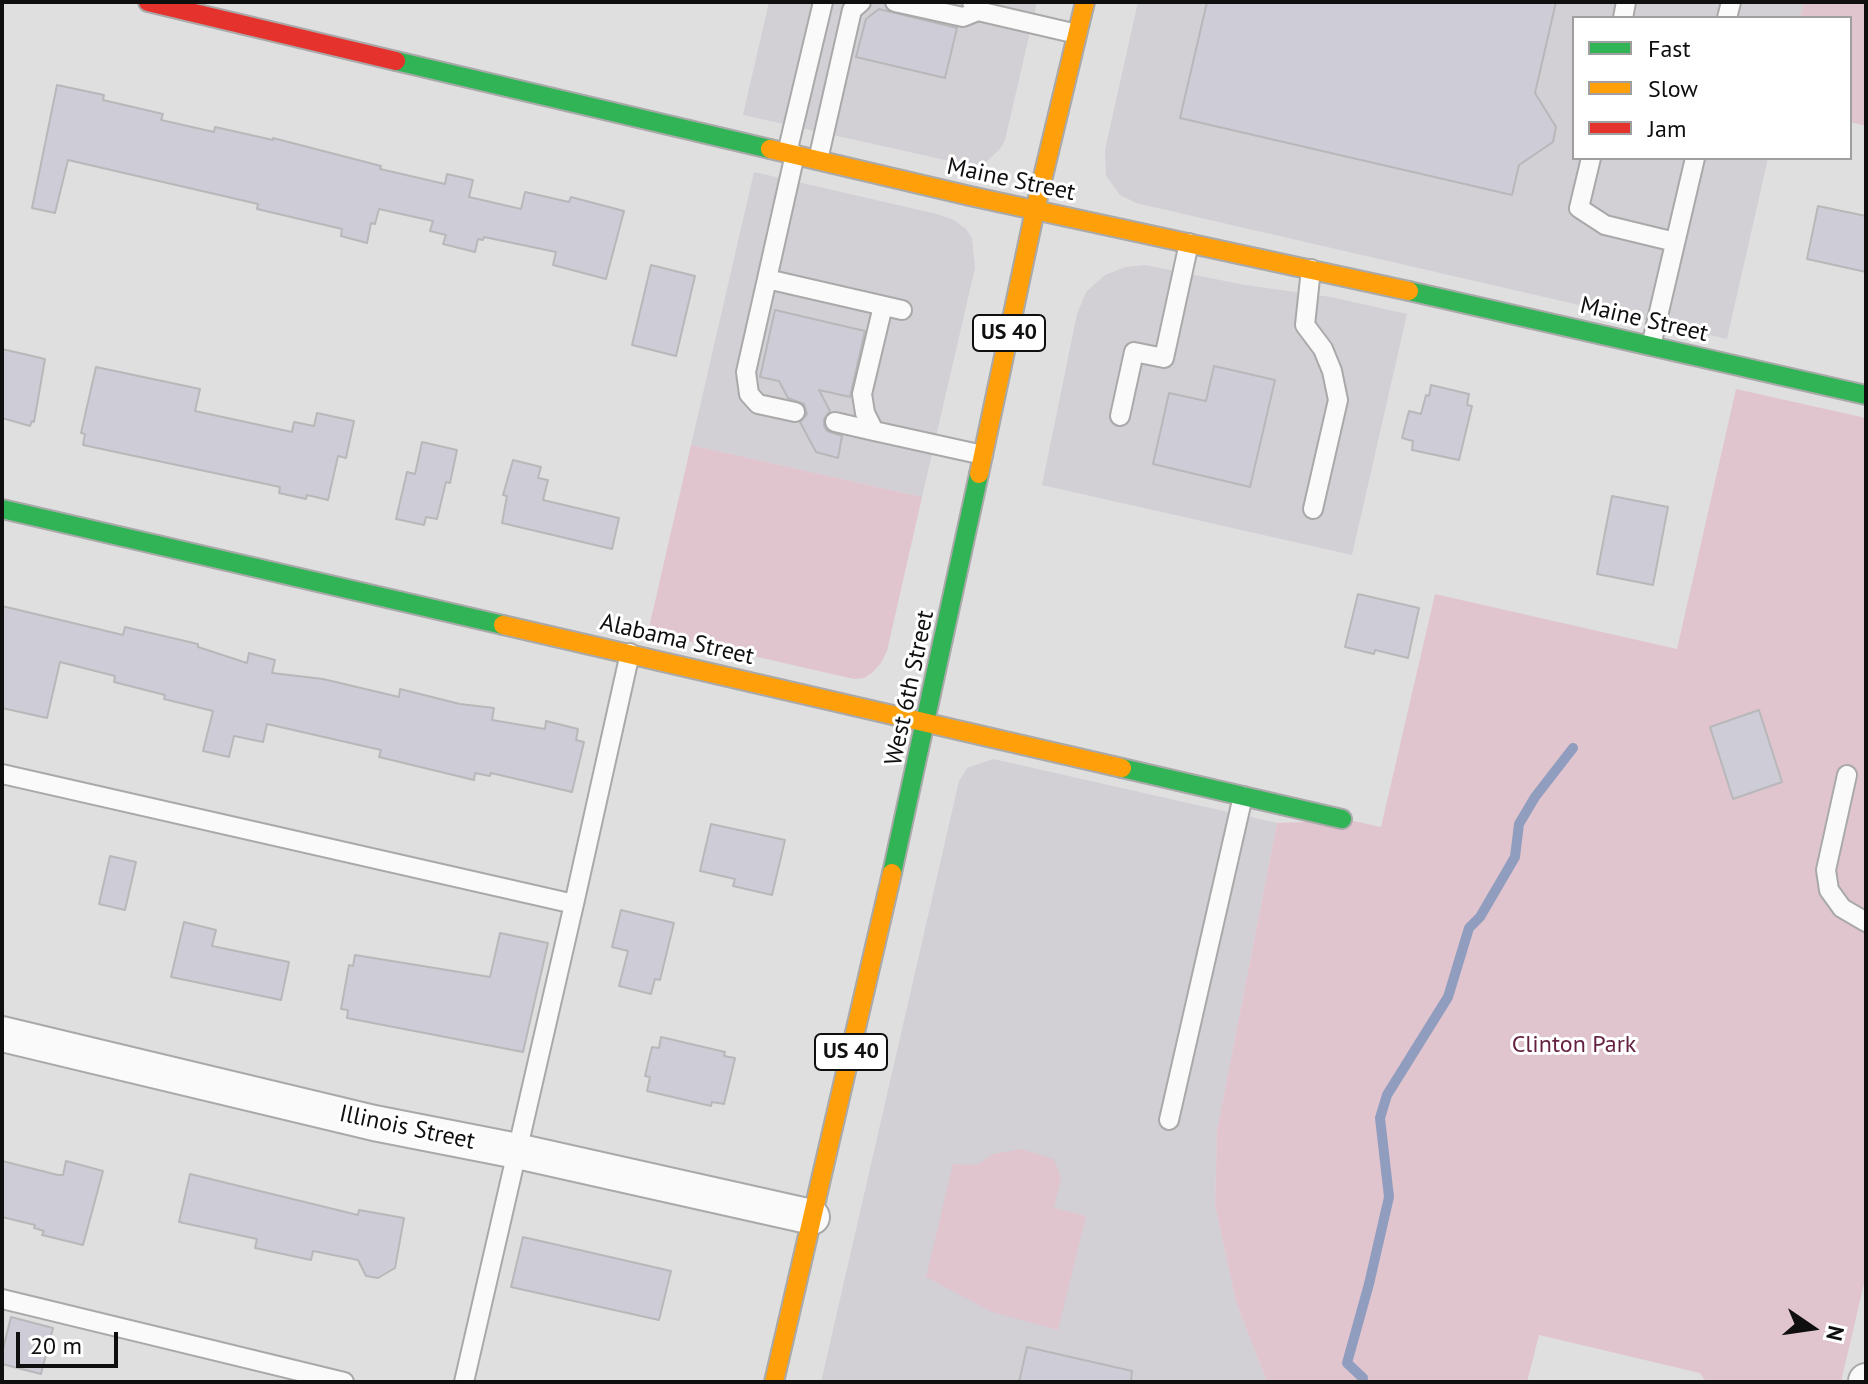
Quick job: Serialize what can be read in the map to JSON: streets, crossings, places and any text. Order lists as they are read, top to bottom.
{
  "streets": {
    "main road": [
      "Maine Street",
      "US 40",
      "Alabama Street",
      "West 6th Street"
    ],
    "street": ["Illinois Street"]
  },
  "crossings": [
    ["Maine Street", "West 6th Street"],
    ["Alabama Street", "West 6th Street"],
    ["West 6th Street", "Illinois Street"]
  ],
  "parks": ["Clinton Park"],
  "legend": ["Fast", "Slow", "Jam"],
  "scale_bar": "20 m",
  "north": "right"
}
